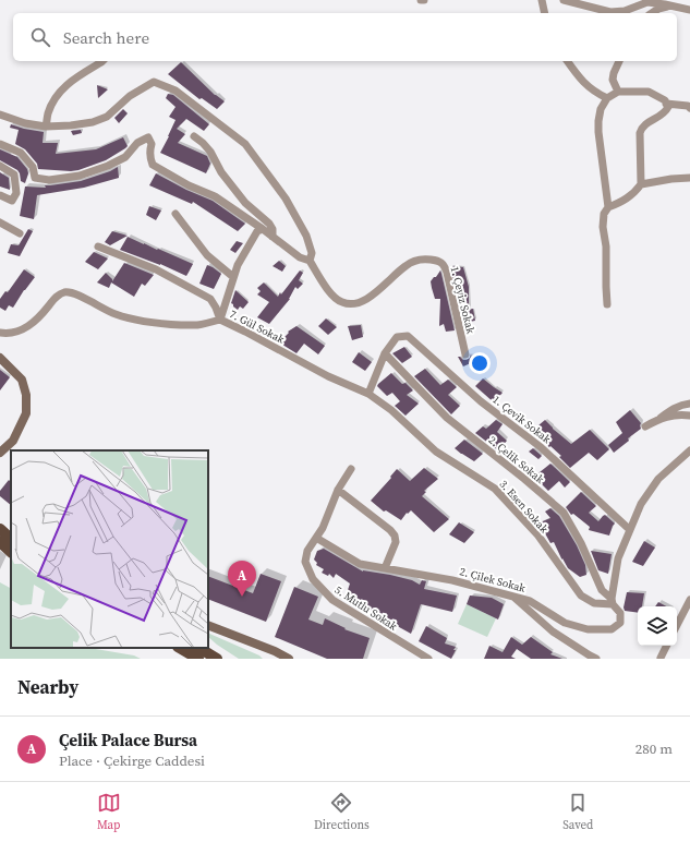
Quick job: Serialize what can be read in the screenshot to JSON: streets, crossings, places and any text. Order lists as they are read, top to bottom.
{
  "streets": {
    "street": [
      "1. Çeyiz Sokak",
      "7. Gül Sokak",
      "1. Çevik Sokak",
      "2. Çelik Sokak",
      "3. Esen Sokak",
      "2. Çilek Sokak",
      "5. Mutlu Sokak"
    ]
  },
  "crossings": [
    ["7. Gül Sokak", "3. Esen Sokak"],
    ["1. Çevik Sokak", "2. Çelik Sokak"],
    ["2. Çelik Sokak", "3. Esen Sokak"],
    ["2. Çelik Sokak", "2. Çilek Sokak"],
    ["3. Esen Sokak", "2. Çilek Sokak"],
    ["2. Çilek Sokak", "5. Mutlu Sokak"]
  ],
  "page": {
    "search": "Search here",
    "pins": "A",
    "heading": "Nearby",
    "list": [
      {
        "mark": "A",
        "name": "Çelik Palace Bursa",
        "note": "Place · Çekirge Caddesi",
        "value": "280 m"
      }
    ],
    "nav": ["Map", "Directions", "Saved"]
  }
}
